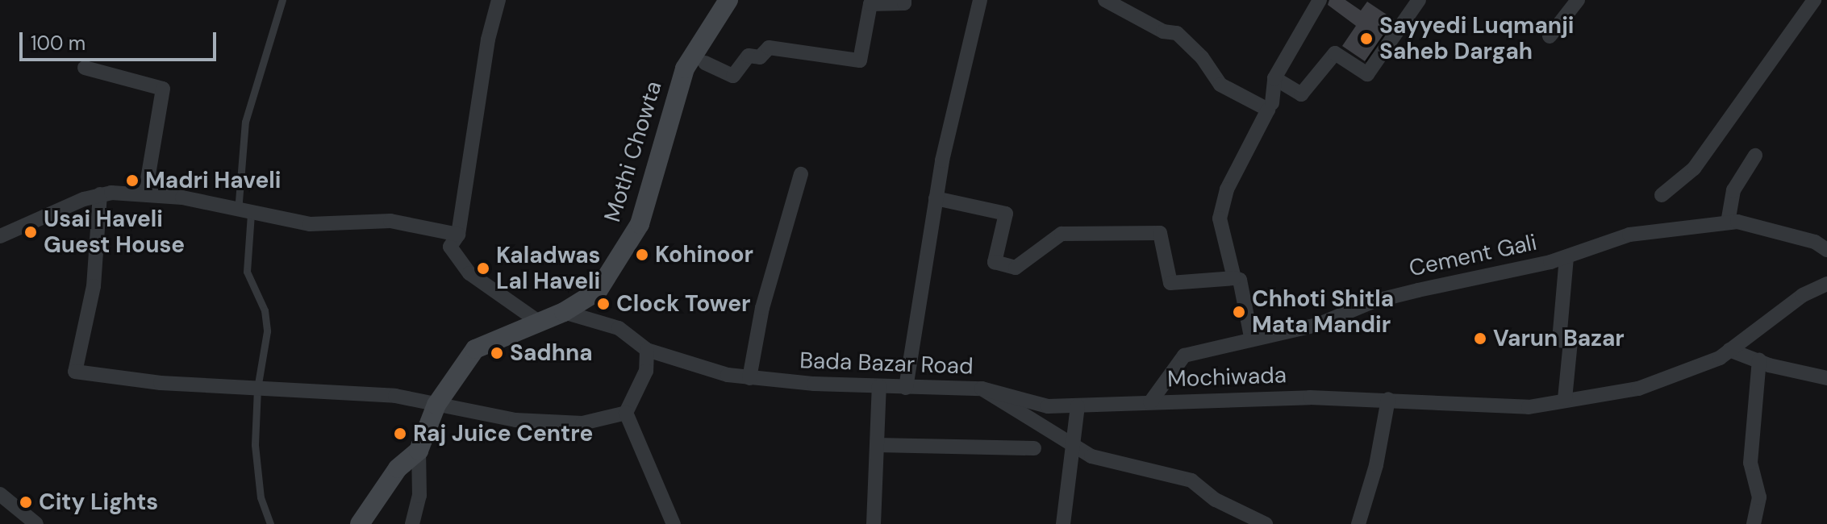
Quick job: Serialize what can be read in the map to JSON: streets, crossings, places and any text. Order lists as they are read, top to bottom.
{
  "streets": {
    "main road": ["Mothi Chowta"],
    "street": ["Cement Gali", "Bada Bazar Road", "Mochiwada"]
  },
  "crossings": [
    ["Mothi Chowta", "Bada Bazar Road"],
    ["Cement Gali", "Mochiwada"],
    ["Bada Bazar Road", "Mochiwada"]
  ],
  "places": [
    "Sayyedi Luqmanji Saheb Dargah",
    "Madri Haveli",
    "Usai Haveli Guest House",
    "Kohinoor",
    "Kaladwas Lal Haveli",
    "Clock Tower",
    "Chhoti Shitla Mata Mandir",
    "Varun Bazar",
    "Sadhna",
    "Raj Juice Centre",
    "City Lights"
  ],
  "scale_bar": "100 m"
}
